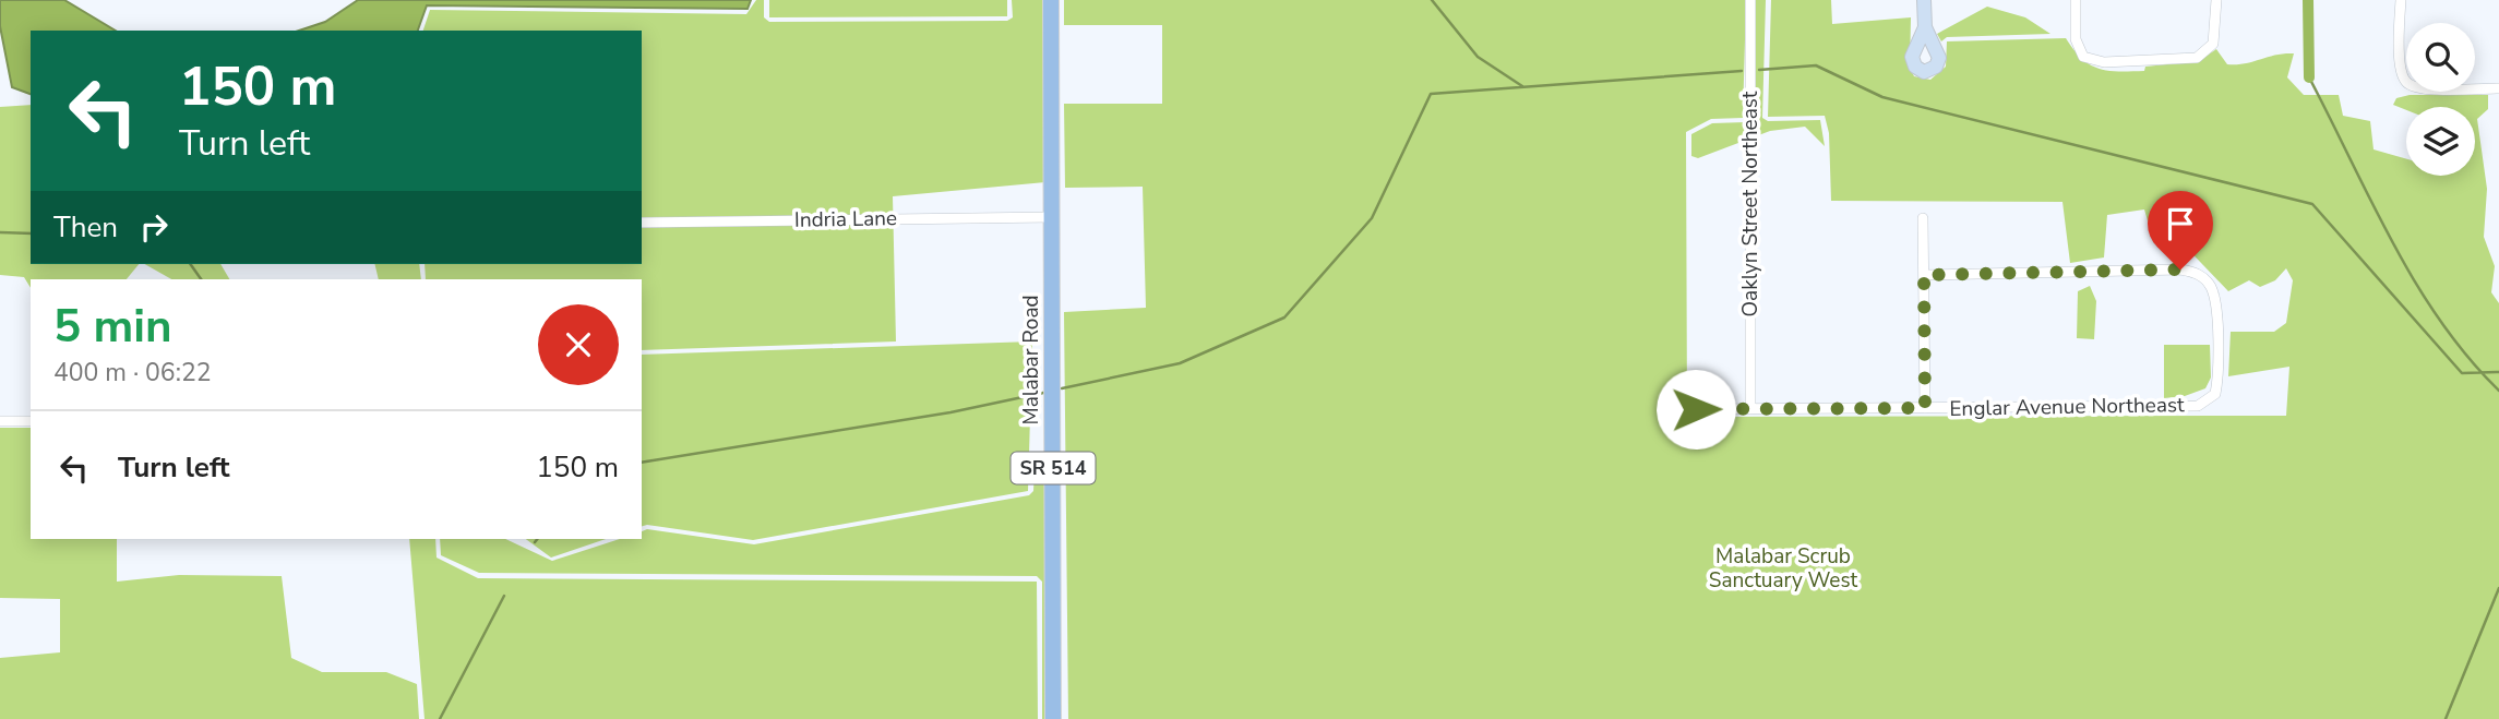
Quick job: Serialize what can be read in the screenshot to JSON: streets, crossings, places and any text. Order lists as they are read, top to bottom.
{
  "streets": {
    "main road": ["Malabar Road", "SR 514"],
    "street": ["Oaklyn Street Northeast", "Indria Lane", "Englar Avenue Northeast"]
  },
  "crossings": [
    ["Oaklyn Street Northeast", "Englar Avenue Northeast"],
    ["Indria Lane", "Malabar Road"]
  ],
  "parks": ["Malabar Scrub Sanctuary West"],
  "page": {
    "turn": ["150 m", "Turn left"],
    "then": "Then",
    "heading": ["5 min", "400 m · 06:22"],
    "list": [
      {
        "name": "Turn left",
        "value": "150 m"
      }
    ]
  }
}
